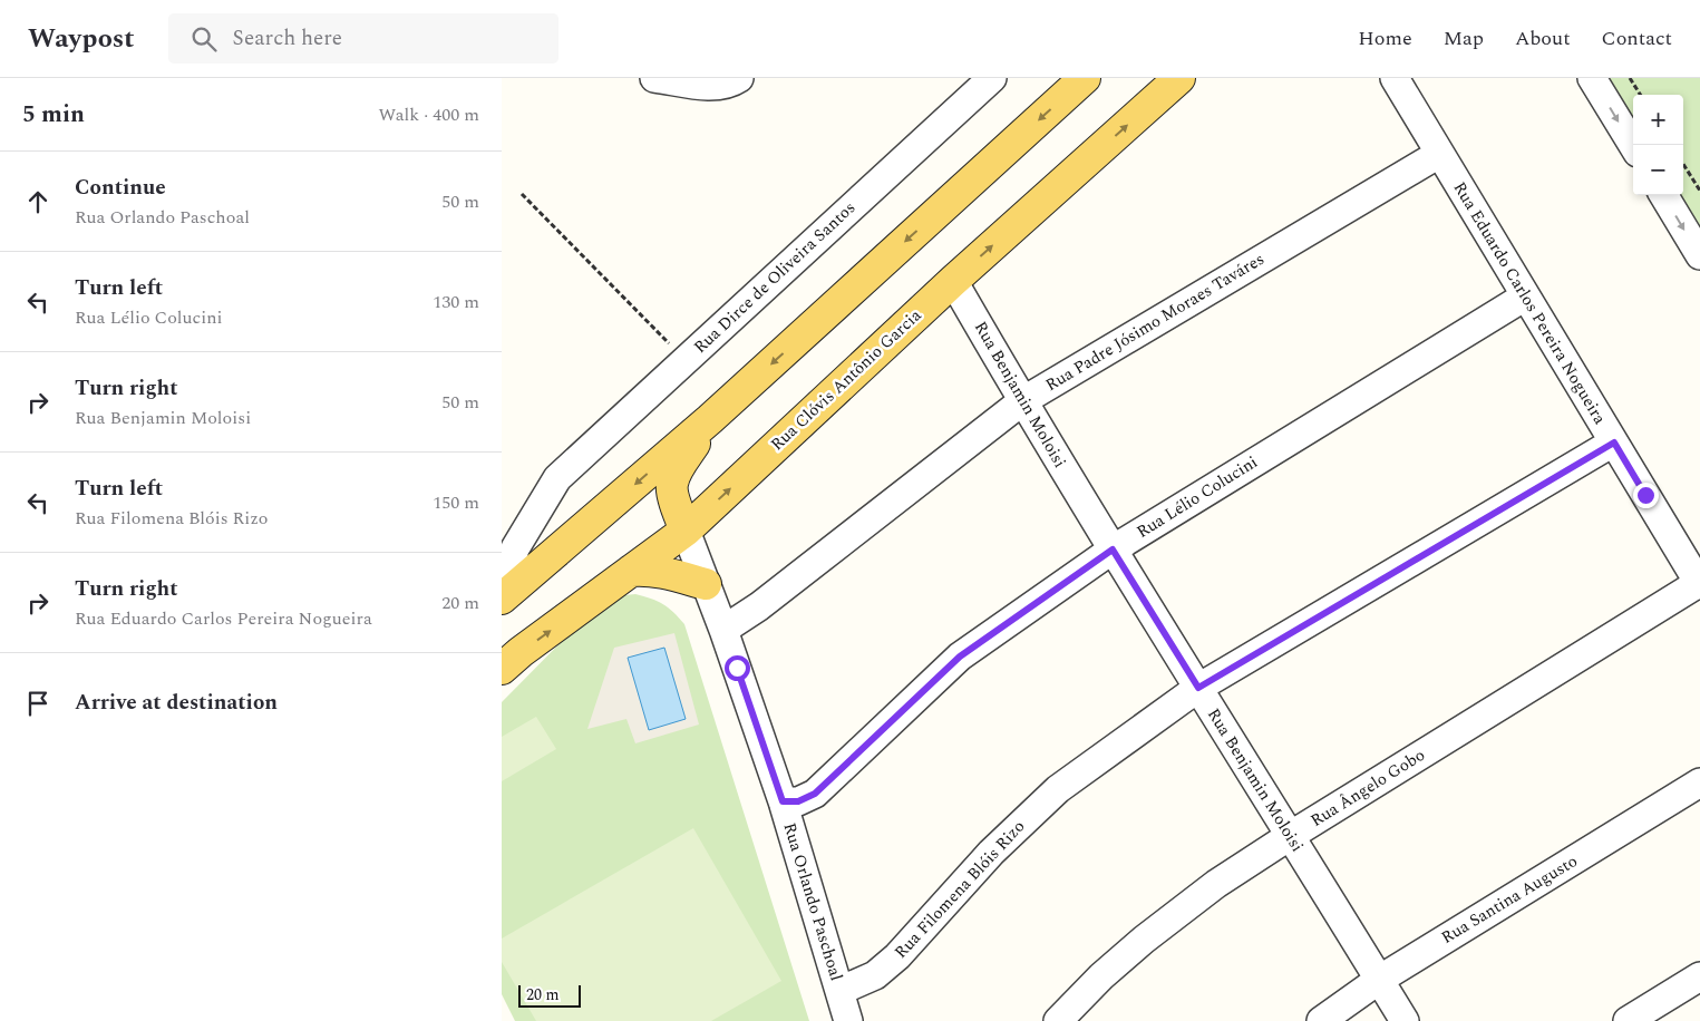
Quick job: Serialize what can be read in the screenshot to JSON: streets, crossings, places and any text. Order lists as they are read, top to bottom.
{
  "streets": {
    "main road": ["Rua Clóvis Antônio Garcia"],
    "street": [
      "Rua Dirce de Oliveira Santos",
      "Rua Eduardo Carlos Pereira Nogueira",
      "Rua Padre Jósimo Moraes Taváres",
      "Rua Benjamin Moloisi",
      "Rua Lélio Colucini",
      "Rua Ângelo Gobo",
      "Rua Filomena Blóis Rizo",
      "Rua Santina Augusto",
      "Rua Orlando Paschoal"
    ]
  },
  "crossings": [
    ["Rua Eduardo Carlos Pereira Nogueira", "Rua Padre Jósimo Moraes Taváres"],
    ["Rua Eduardo Carlos Pereira Nogueira", "Rua Lélio Colucini"],
    ["Rua Eduardo Carlos Pereira Nogueira", "Rua Ângelo Gobo"],
    ["Rua Eduardo Carlos Pereira Nogueira", "Rua Filomena Blóis Rizo"],
    ["Rua Padre Jósimo Moraes Taváres", "Rua Benjamin Moloisi"],
    ["Rua Padre Jósimo Moraes Taváres", "Rua Orlando Paschoal"],
    ["Rua Clóvis Antônio Garcia", "Rua Benjamin Moloisi"],
    ["Rua Clóvis Antônio Garcia", "Rua Orlando Paschoal"],
    ["Rua Benjamin Moloisi", "Rua Lélio Colucini"],
    ["Rua Benjamin Moloisi", "Rua Ângelo Gobo"],
    ["Rua Benjamin Moloisi", "Rua Filomena Blóis Rizo"],
    ["Rua Benjamin Moloisi", "Rua Santina Augusto"],
    ["Rua Lélio Colucini", "Rua Orlando Paschoal"],
    ["Rua Filomena Blóis Rizo", "Rua Orlando Paschoal"]
  ],
  "scale_bar": "20 m",
  "page": {
    "header": "Waypost",
    "search": "Search here",
    "nav": [
      "Home",
      "Map",
      "About",
      "Contact"
    ],
    "heading": ["5 min", "Walk · 400 m"],
    "map_buttons": ["+", "−"],
    "list": [
      ["Continue", "Rua Orlando Paschoal", "50 m"],
      ["Turn left", "Rua Lélio Colucini", "130 m"],
      ["Turn right", "Rua Benjamin Moloisi", "50 m"],
      ["Turn left", "Rua Filomena Blóis Rizo", "150 m"],
      ["Turn right", "Rua Eduardo Carlos Pereira Nogueira", "20 m"],
      "Arrive at destination"
    ],
    "scale": "20 m"
  }
}
